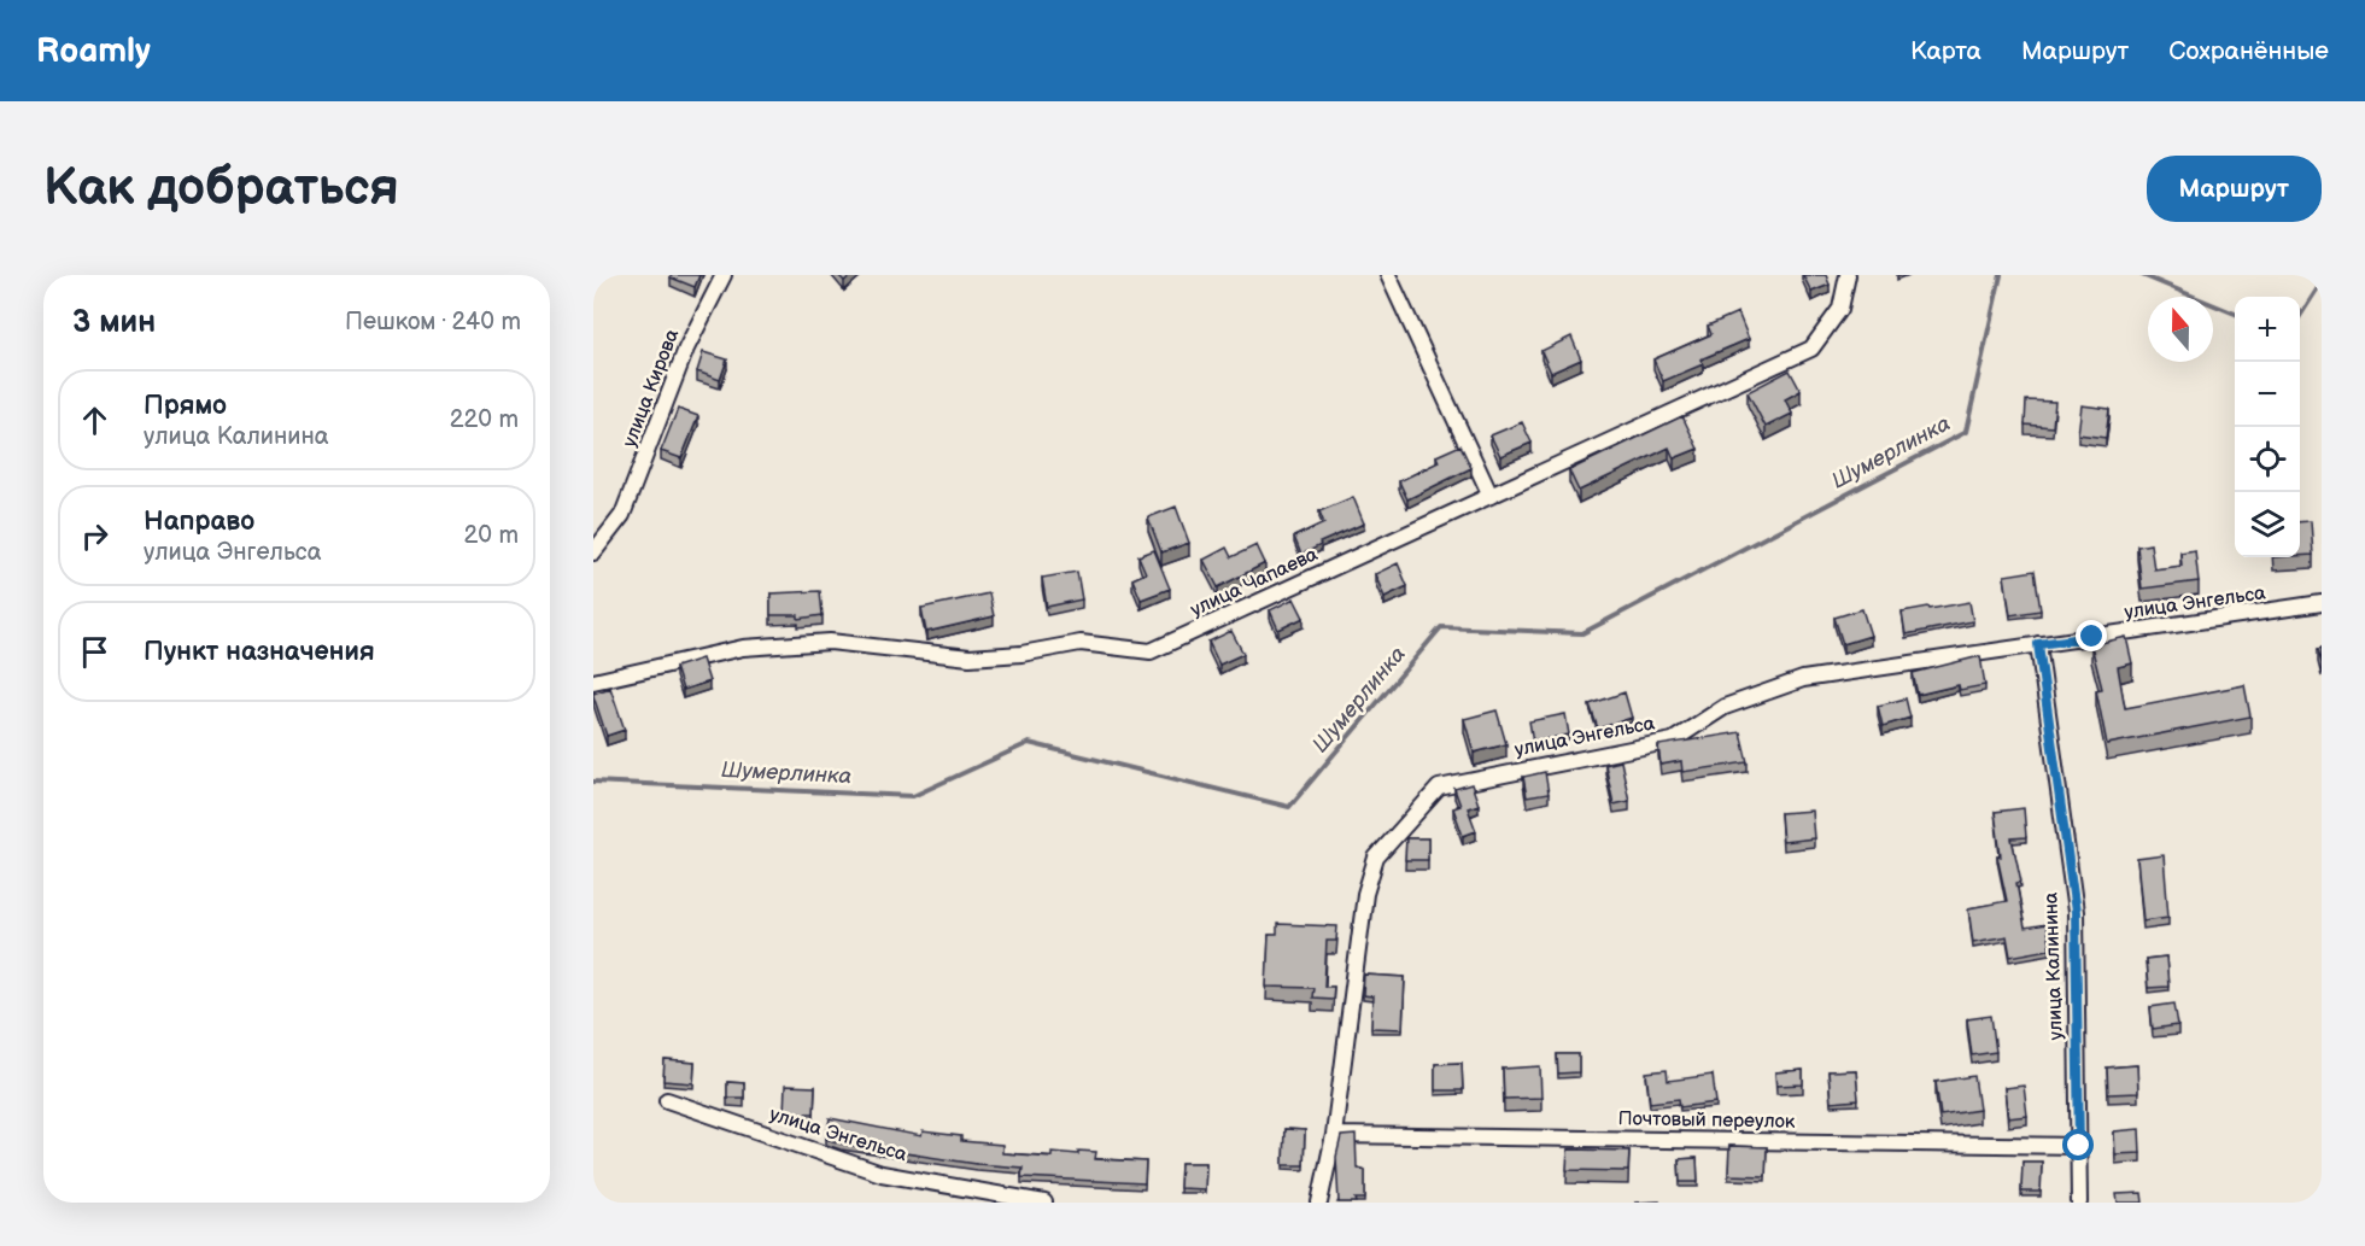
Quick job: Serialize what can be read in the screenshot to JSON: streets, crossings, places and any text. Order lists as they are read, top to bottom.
{
  "streets": {
    "street": [
      "улица Кирова",
      "улица Чапаева",
      "улица Энгельса",
      "улица Калинина",
      "Почтовый переулок"
    ]
  },
  "crossings": [
    ["улица Энгельса", "улица Калинина"],
    ["улица Энгельса", "Почтовый переулок"],
    ["улица Калинина", "Почтовый переулок"]
  ],
  "water": ["Шумерлинка"],
  "north": "top",
  "page": {
    "header": "Roamly",
    "nav": ["Карта", "Маршрут", "Сохранённые"],
    "buttons": "Маршрут",
    "title": "Как добраться",
    "heading": ["3 мин", "Пешком · 240 m"],
    "map_buttons": ["+", "−"],
    "list": [
      ["Прямо", "улица Калинина", "220 m"],
      ["Направо", "улица Энгельса", "20 m"],
      "Пункт назначения"
    ]
  }
}
